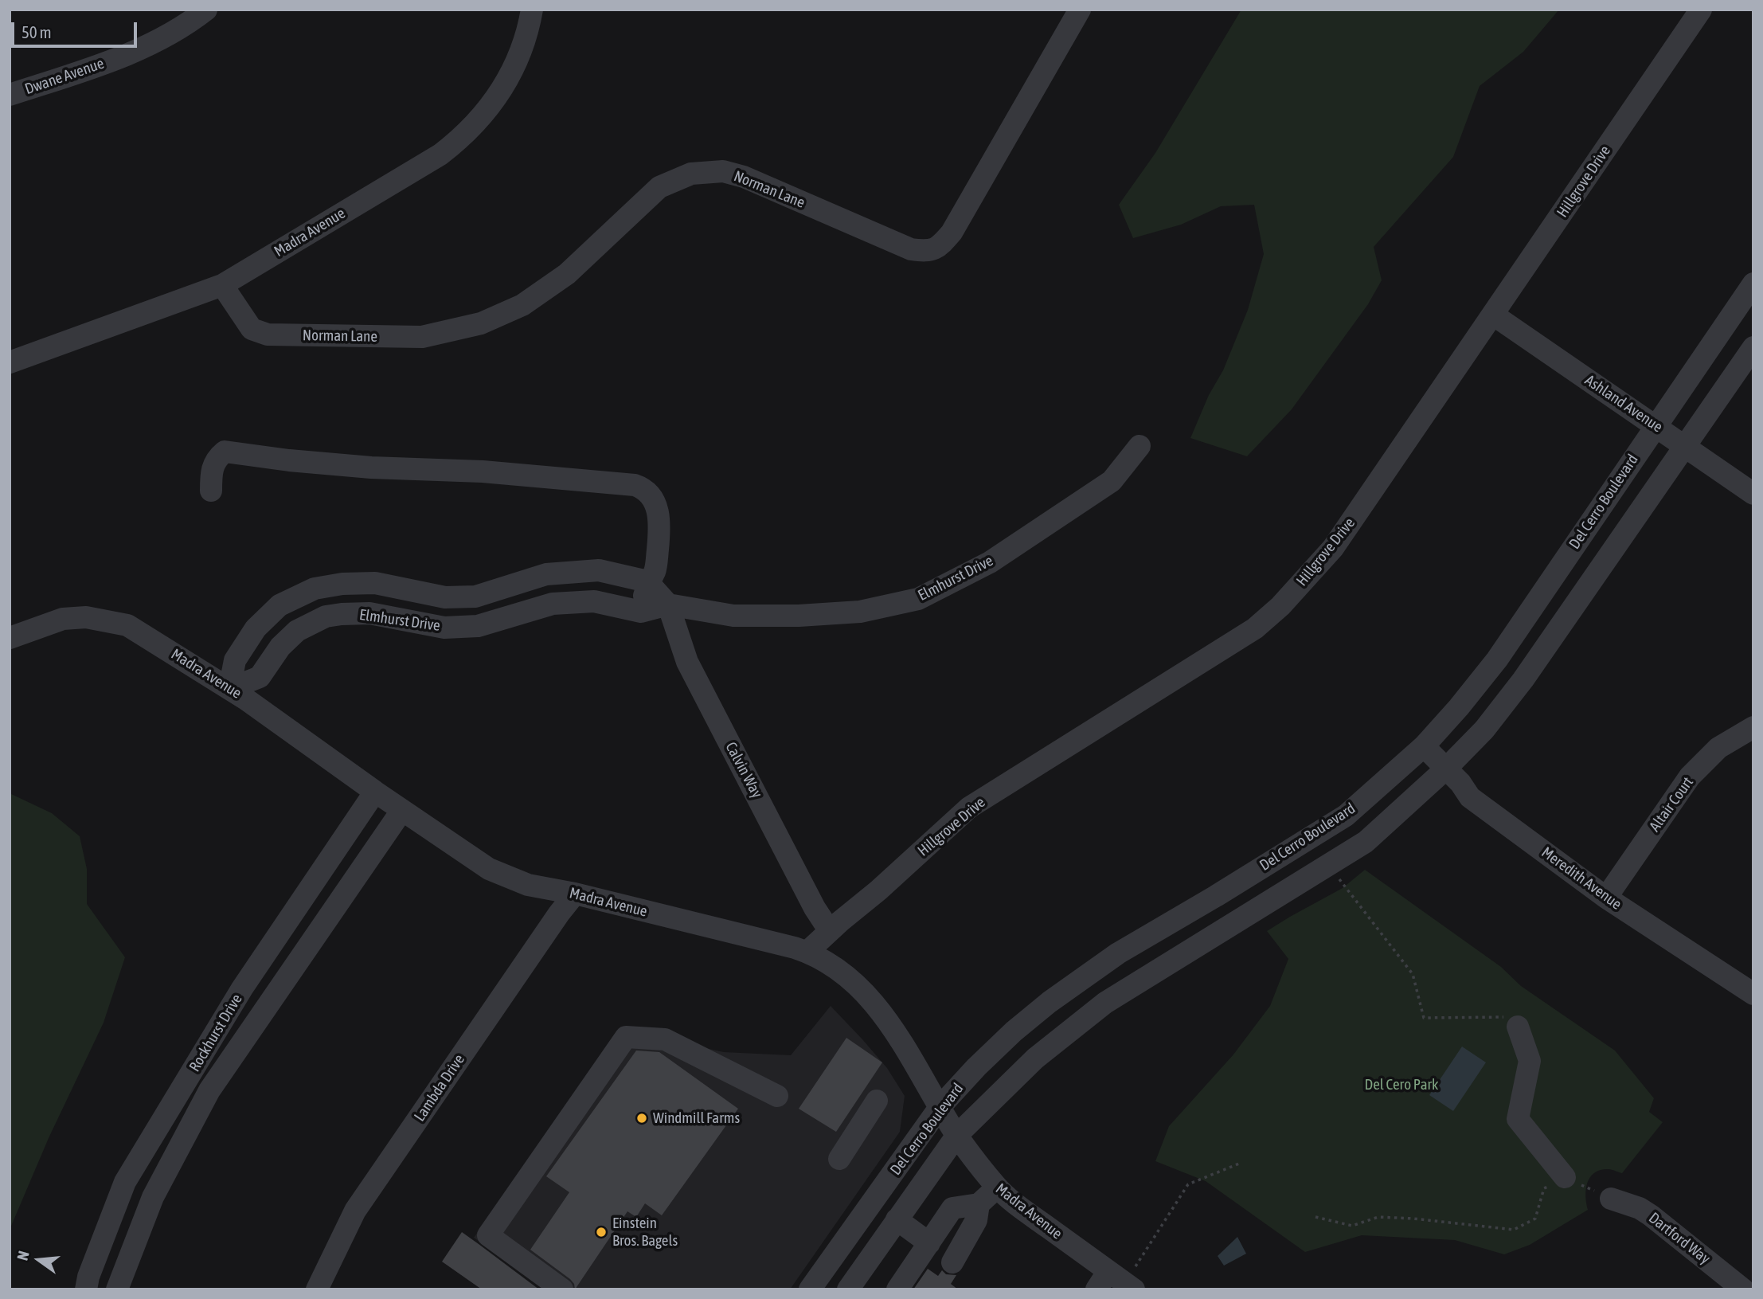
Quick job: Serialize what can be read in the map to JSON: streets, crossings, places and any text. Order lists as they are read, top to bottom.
{
  "streets": {
    "street": [
      "Dwane Avenue",
      "Hillgrove Drive",
      "Norman Lane",
      "Madra Avenue",
      "Ashland Avenue",
      "Del Cerro Boulevard",
      "Elmhurst Drive",
      "Calvin Way",
      "Altair Court",
      "Meredith Avenue",
      "Rockhurst Drive",
      "Lambda Drive",
      "Dartford Way"
    ]
  },
  "crossings": [
    ["Hillgrove Drive", "Madra Avenue"],
    ["Hillgrove Drive", "Ashland Avenue"],
    ["Hillgrove Drive", "Calvin Way"],
    ["Norman Lane", "Madra Avenue"],
    ["Madra Avenue", "Del Cerro Boulevard"],
    ["Madra Avenue", "Elmhurst Drive"],
    ["Madra Avenue", "Rockhurst Drive"],
    ["Madra Avenue", "Lambda Drive"],
    ["Ashland Avenue", "Del Cerro Boulevard"],
    ["Del Cerro Boulevard", "Meredith Avenue"],
    ["Elmhurst Drive", "Calvin Way"],
    ["Altair Court", "Meredith Avenue"]
  ],
  "parks": ["Del Cero Park"],
  "places": ["Windmill Farms", "Einstein Bros. Bagels"],
  "scale_bar": "50 m",
  "north": "left"
}
